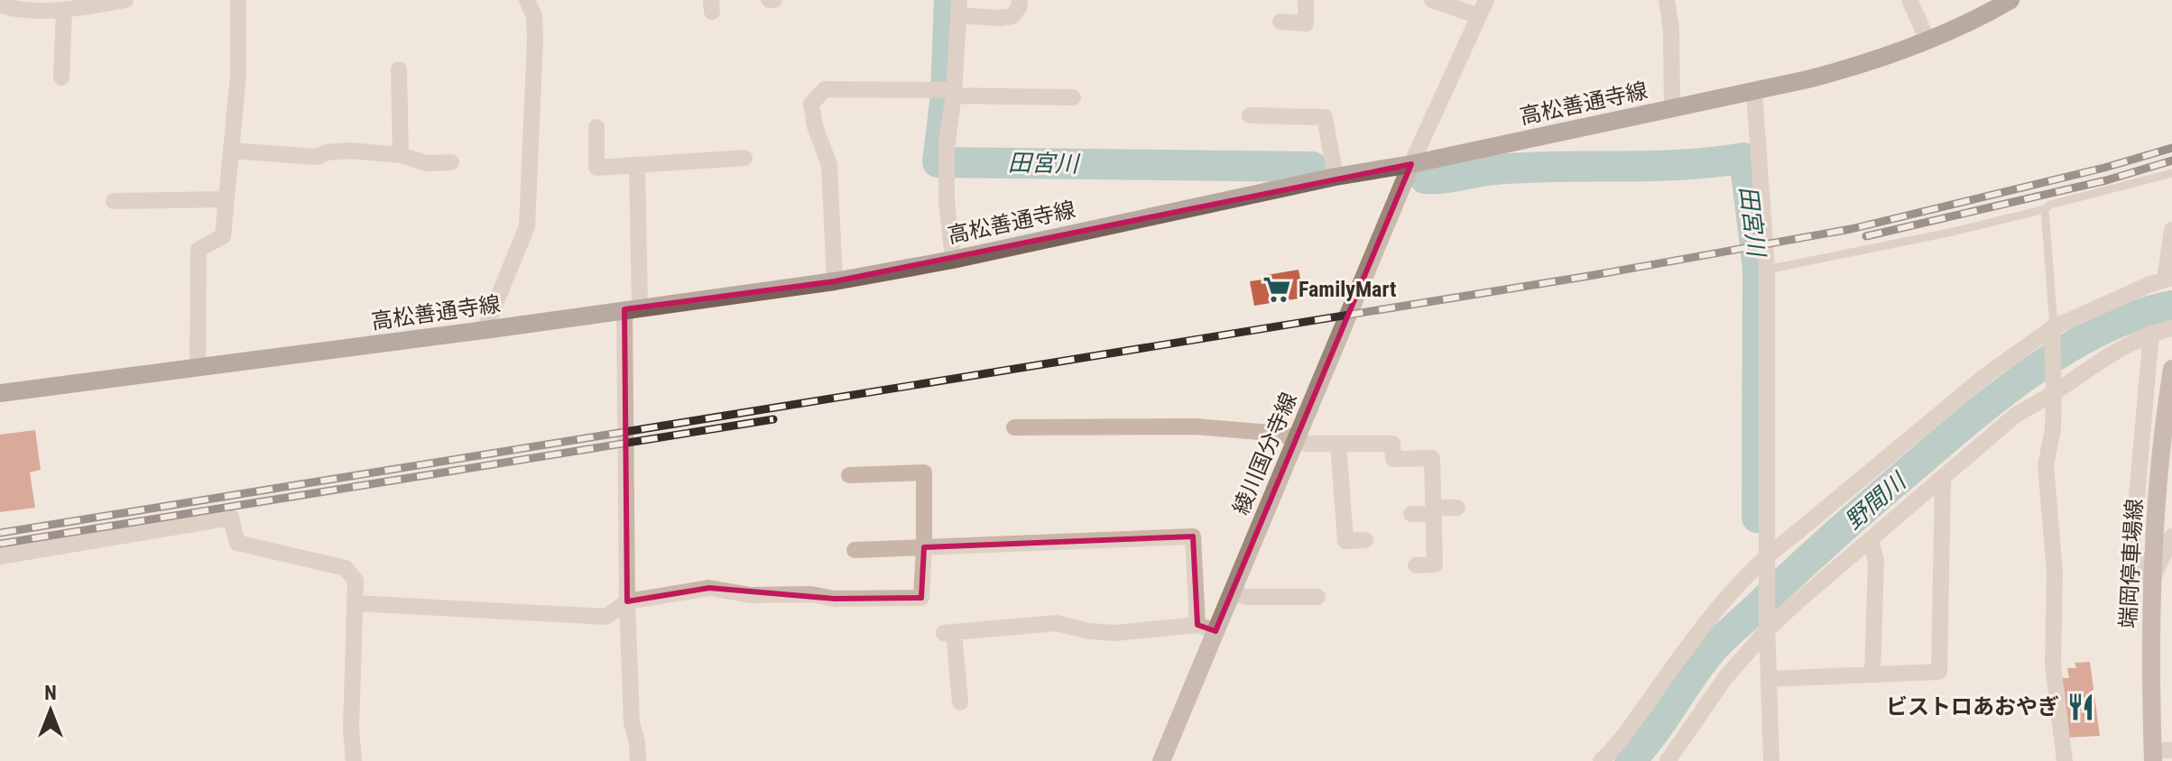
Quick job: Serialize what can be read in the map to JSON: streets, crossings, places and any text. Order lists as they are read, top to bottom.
{
  "streets": {
    "main road": ["高松善通寺線", "綾川国分寺線", "端岡停車場線"]
  },
  "crossings": [
    ["高松善通寺線", "綾川国分寺線"]
  ],
  "water": ["田宮川", "野間川"],
  "places": {
    "supermarket": ["FamilyMart"],
    "restaurant": ["ビストロあおやぎ"]
  },
  "north": "top"
}
